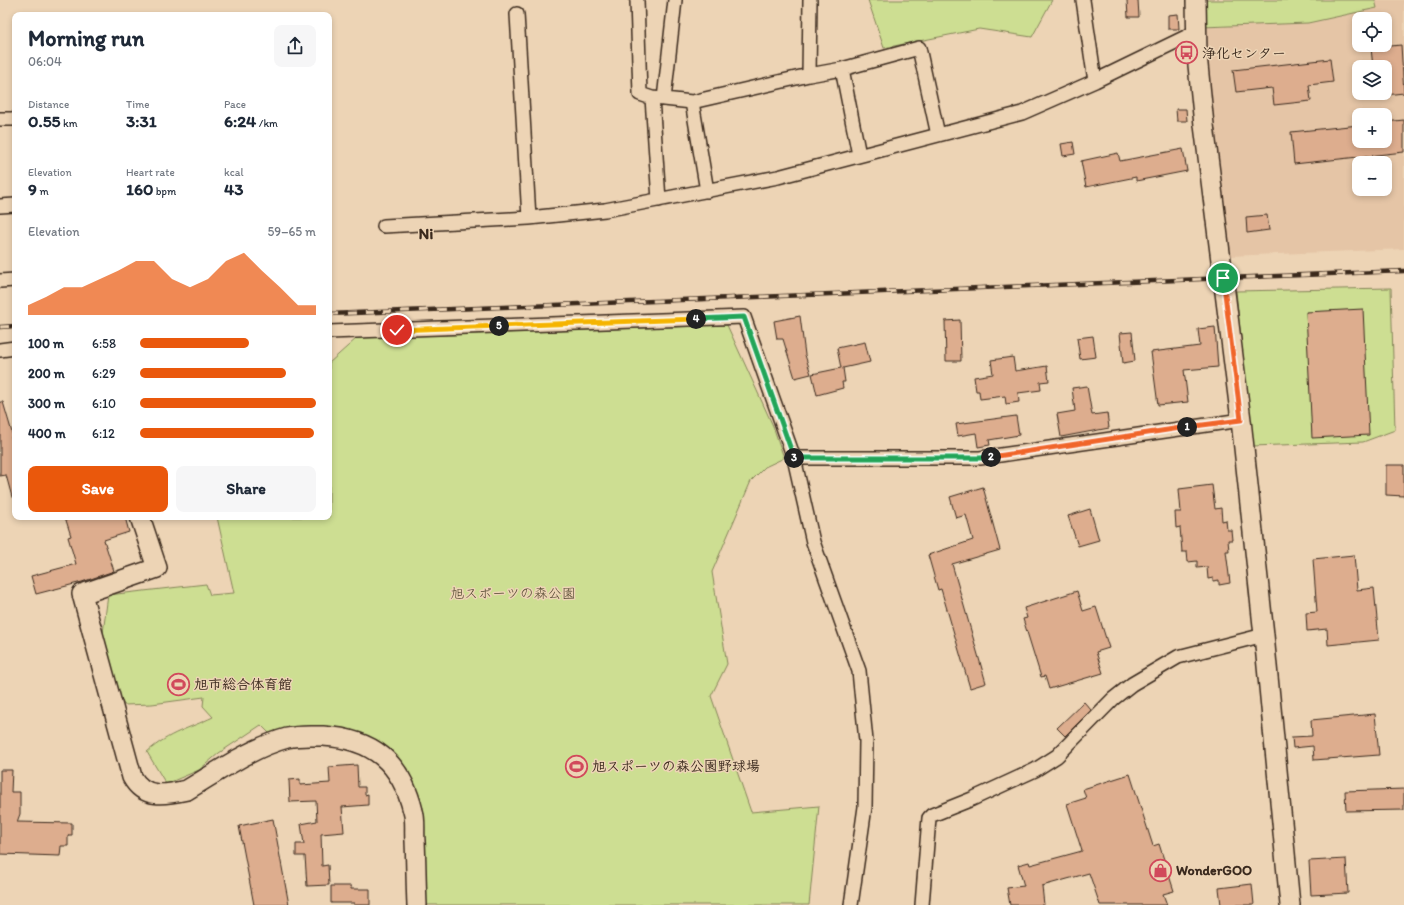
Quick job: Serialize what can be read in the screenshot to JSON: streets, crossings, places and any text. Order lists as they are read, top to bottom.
{
  "districts": ["Ni"],
  "parks": ["旭スポーツの森公園"],
  "places": {
    "bus stop": ["浄化センター"],
    "sports": ["旭市総合体育館", "旭スポーツの森公園野球場"],
    "shop": ["WonderGOO"]
  },
  "page": {
    "map_buttons": ["+", "−"],
    "heading": ["Morning run", "06:04"],
    "stats": [
      ["Distance", "0.55 km"],
      ["Time", "3:31"],
      ["Pace", "6:24 /km"],
      ["Elevation", "9 m"],
      ["Heart rate", "160 bpm"],
      ["kcal", "43"]
    ],
    "chart": ["Elevation", "59–65 m"],
    "pins": [
      "4",
      "5",
      "1",
      "2",
      "3"
    ],
    "list": [
      {
        "name": "100 m",
        "note": "6:58"
      },
      {
        "name": "200 m",
        "note": "6:29"
      },
      {
        "name": "300 m",
        "note": "6:10"
      },
      {
        "name": "400 m",
        "note": "6:12"
      }
    ],
    "buttons": ["Save", "Share"]
  }
}
